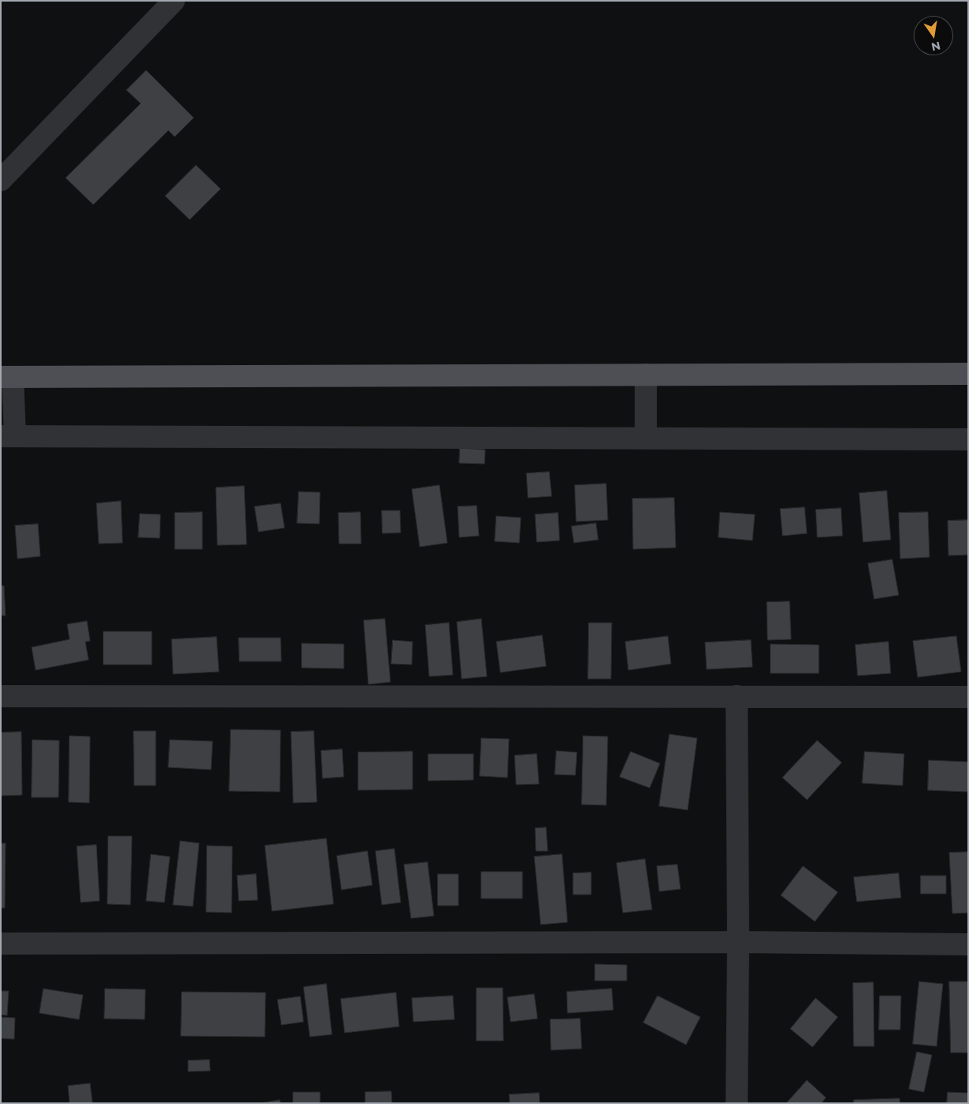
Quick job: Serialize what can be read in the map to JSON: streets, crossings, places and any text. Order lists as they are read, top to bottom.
{
  "north": "bottom"
}
